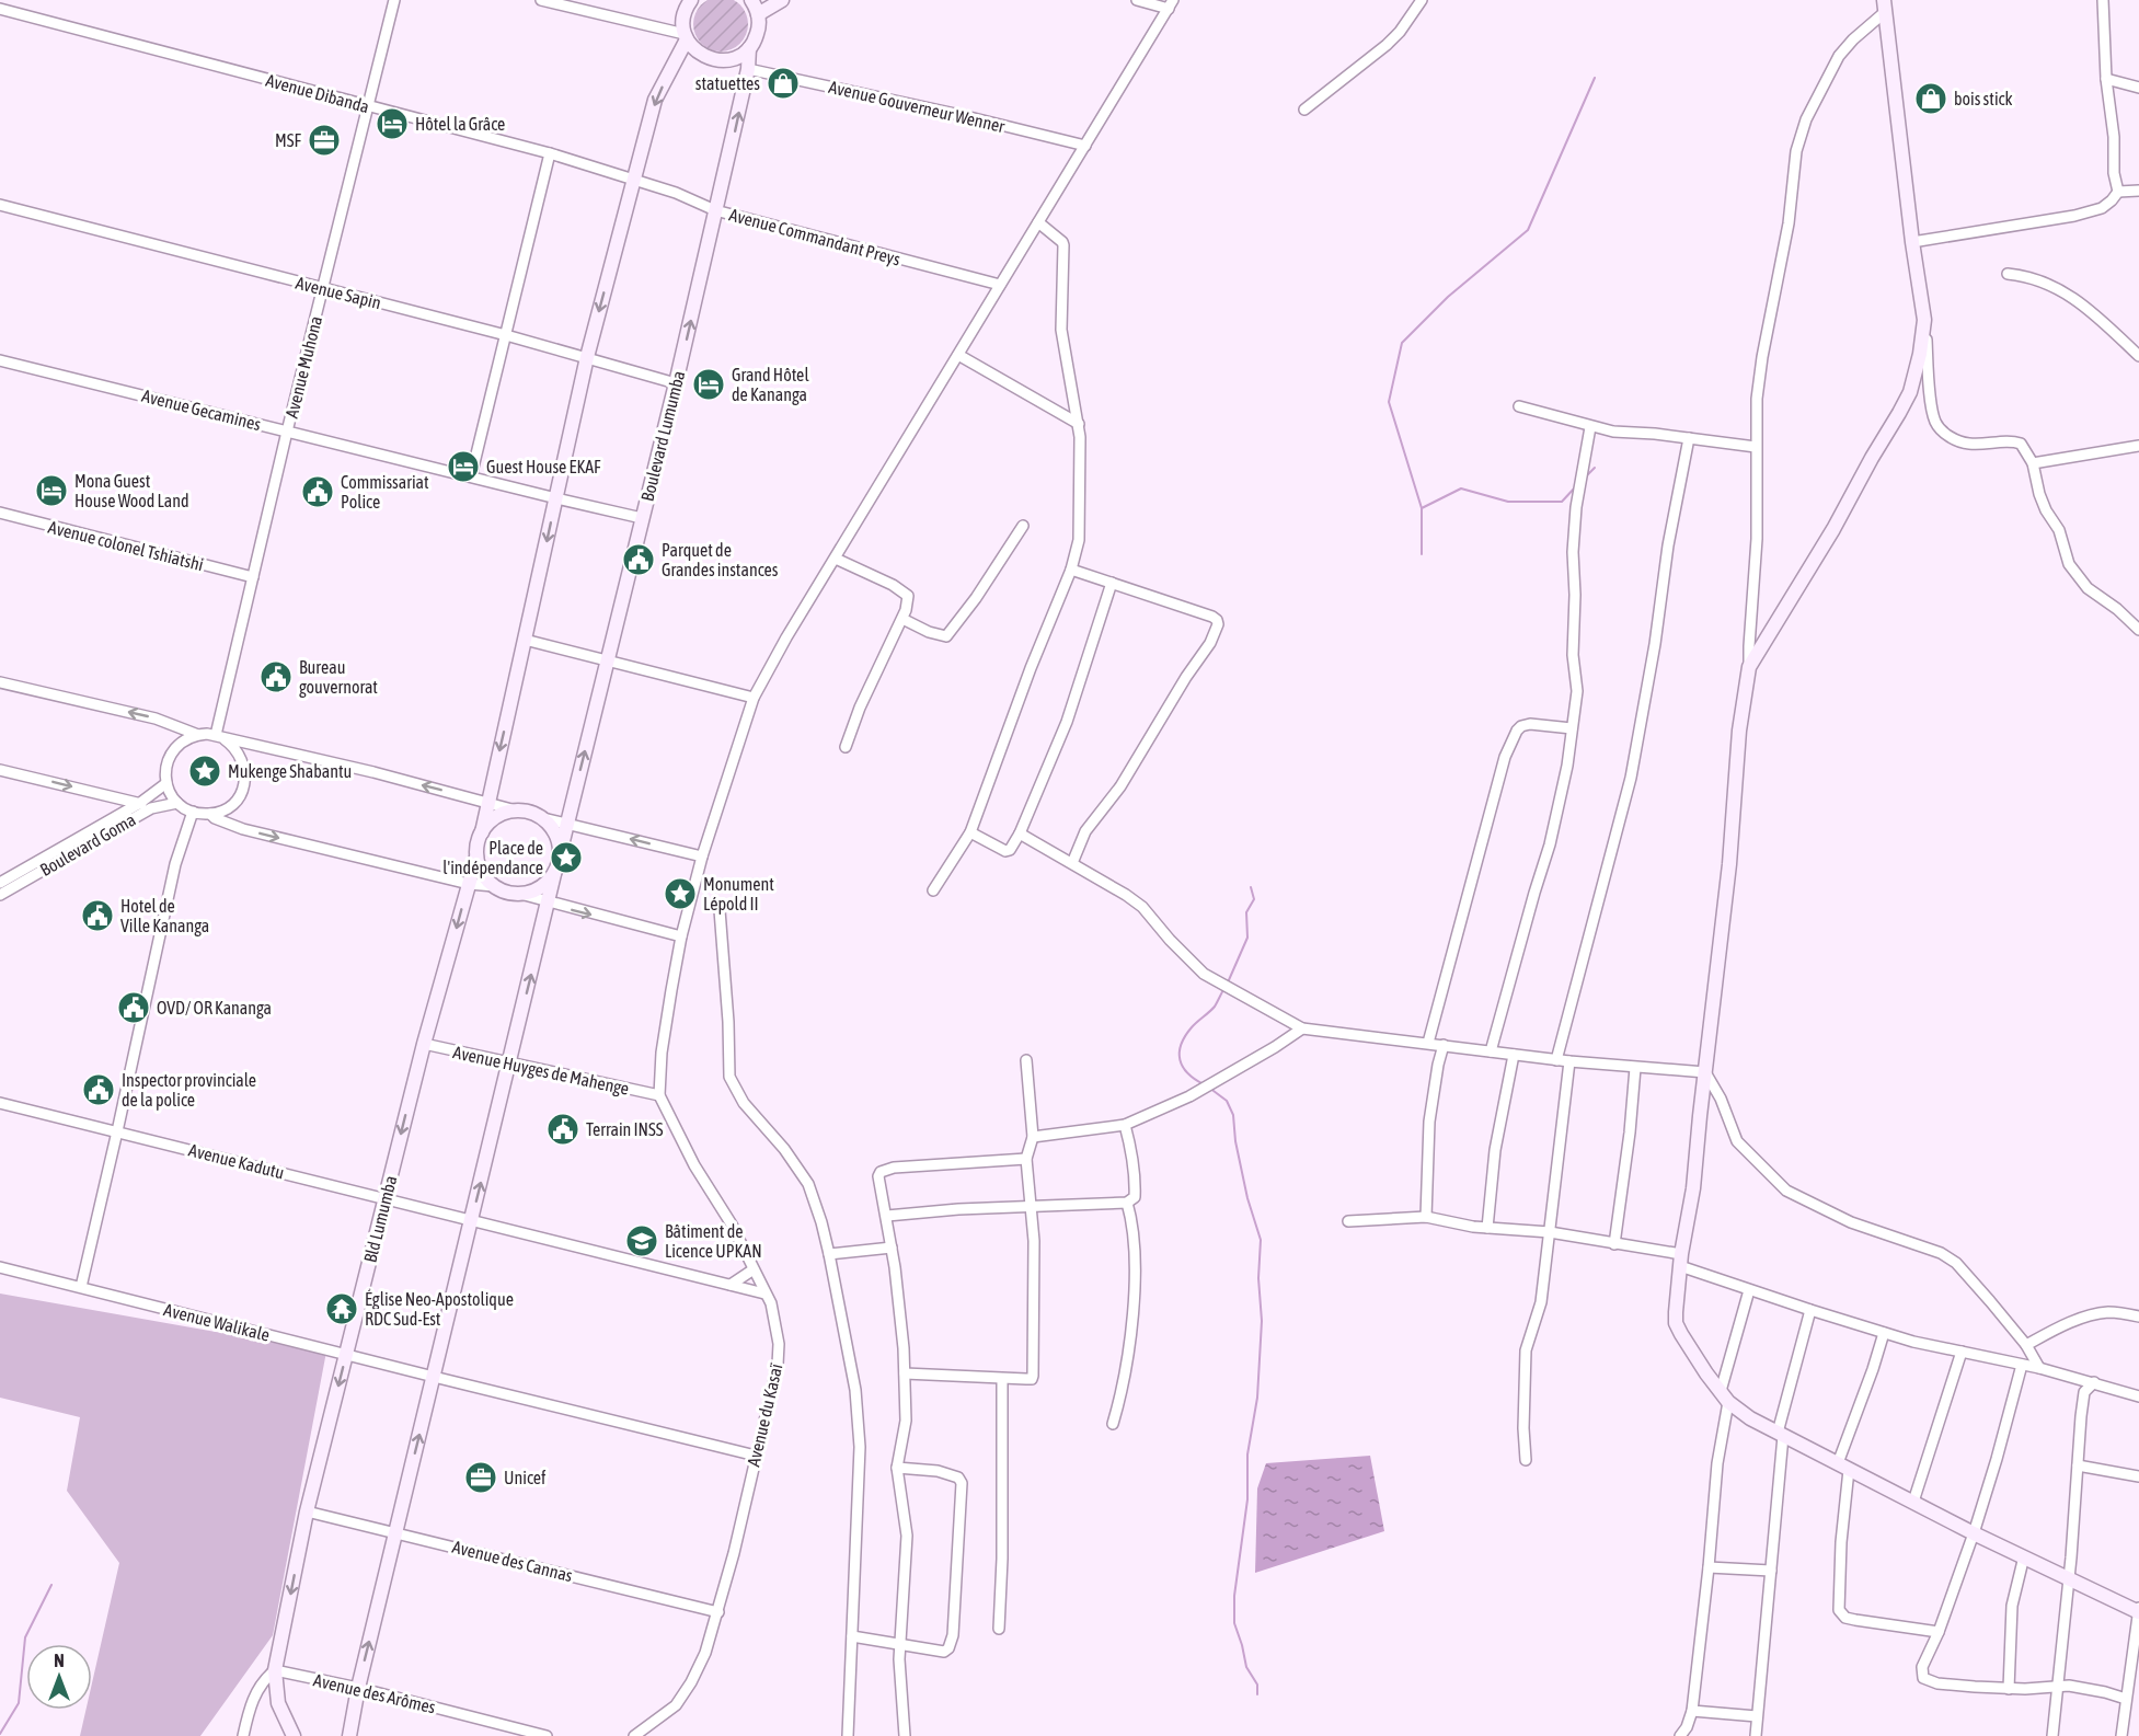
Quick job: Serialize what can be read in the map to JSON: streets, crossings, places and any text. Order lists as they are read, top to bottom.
{
  "streets": {
    "main road": ["Boulevard Lumumba", "Bld Lumumba"],
    "street": [
      "Avenue Dibanda",
      "Avenue Gouverneur Wenner",
      "Avenue Commandant Preys",
      "Avenue Sapin",
      "Avenue Muhona",
      "Avenue Gecamines",
      "Avenue colonel Tshiatshi",
      "Boulevard Goma",
      "Avenue Huyges de Mahenge",
      "Avenue Kadutu",
      "Avenue Walikale",
      "Avenue du Kasaï",
      "Avenue des Cannas",
      "Avenue des Arômes"
    ]
  },
  "crossings": [
    ["Avenue Dibanda", "Avenue Commandant Preys"],
    ["Avenue Dibanda", "Avenue Muhona"],
    ["Avenue Gouverneur Wenner", "Boulevard Lumumba"],
    ["Avenue Gouverneur Wenner", "Avenue du Kasaï"],
    ["Avenue Commandant Preys", "Boulevard Lumumba"],
    ["Avenue Commandant Preys", "Avenue du Kasaï"],
    ["Avenue Sapin", "Avenue Muhona"],
    ["Avenue Sapin", "Boulevard Lumumba"],
    ["Avenue Muhona", "Avenue Gecamines"],
    ["Avenue Muhona", "Avenue colonel Tshiatshi"],
    ["Avenue Muhona", "Boulevard Goma"],
    ["Avenue Gecamines", "Boulevard Lumumba"],
    ["Avenue Huyges de Mahenge", "Bld Lumumba"],
    ["Avenue Huyges de Mahenge", "Avenue du Kasaï"],
    ["Avenue Kadutu", "Bld Lumumba"],
    ["Avenue Kadutu", "Avenue du Kasaï"],
    ["Bld Lumumba", "Avenue Walikale"],
    ["Bld Lumumba", "Avenue des Cannas"],
    ["Bld Lumumba", "Avenue des Arômes"],
    ["Avenue Walikale", "Avenue du Kasaï"],
    ["Avenue du Kasaï", "Avenue des Cannas"]
  ],
  "places": {
    "shop": ["statuettes", "bois stick"],
    "hotel": [
      "Hôtel la Grâce",
      "Grand Hôtel de Kananga",
      "Guest House EKAF",
      "Mona Guest House Wood Land"
    ],
    "office": ["MSF", "Unicef"],
    "public building": [
      "Commissariat Police",
      "Parquet de Grandes instances",
      "Bureau gouvernorat",
      "Hotel de Ville Kananga",
      "OVD/ OR Kananga",
      "Inspector provinciale de la police",
      "Terrain INSS"
    ],
    "place": ["Mukenge Shabantu", "Place de l'indépendance", "Monument Lépold II"],
    "school or university": ["Bâtiment de Licence UPKAN"],
    "temple": ["Église Neo-Apostolique RDC Sud-Est"]
  },
  "north": "top"
}
